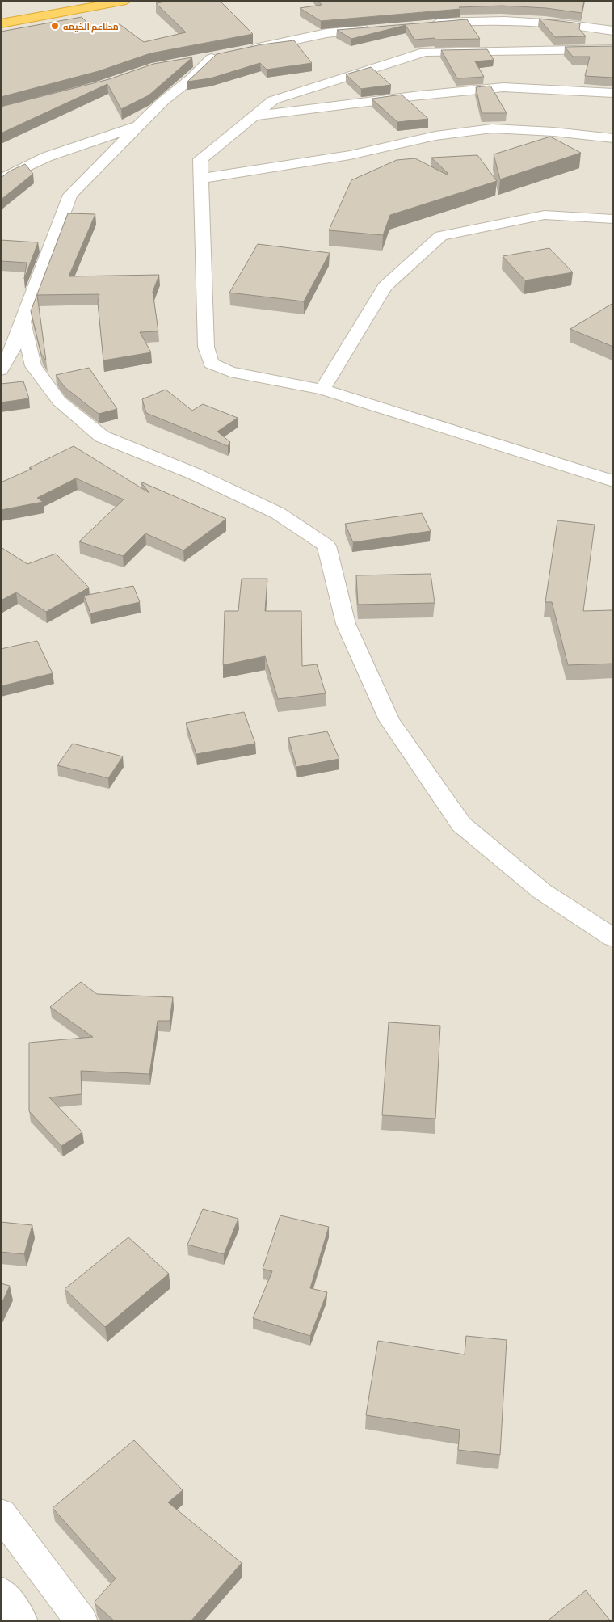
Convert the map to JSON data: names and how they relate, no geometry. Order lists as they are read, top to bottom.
{
  "places": ["مطاعم الخيمه"]
}
